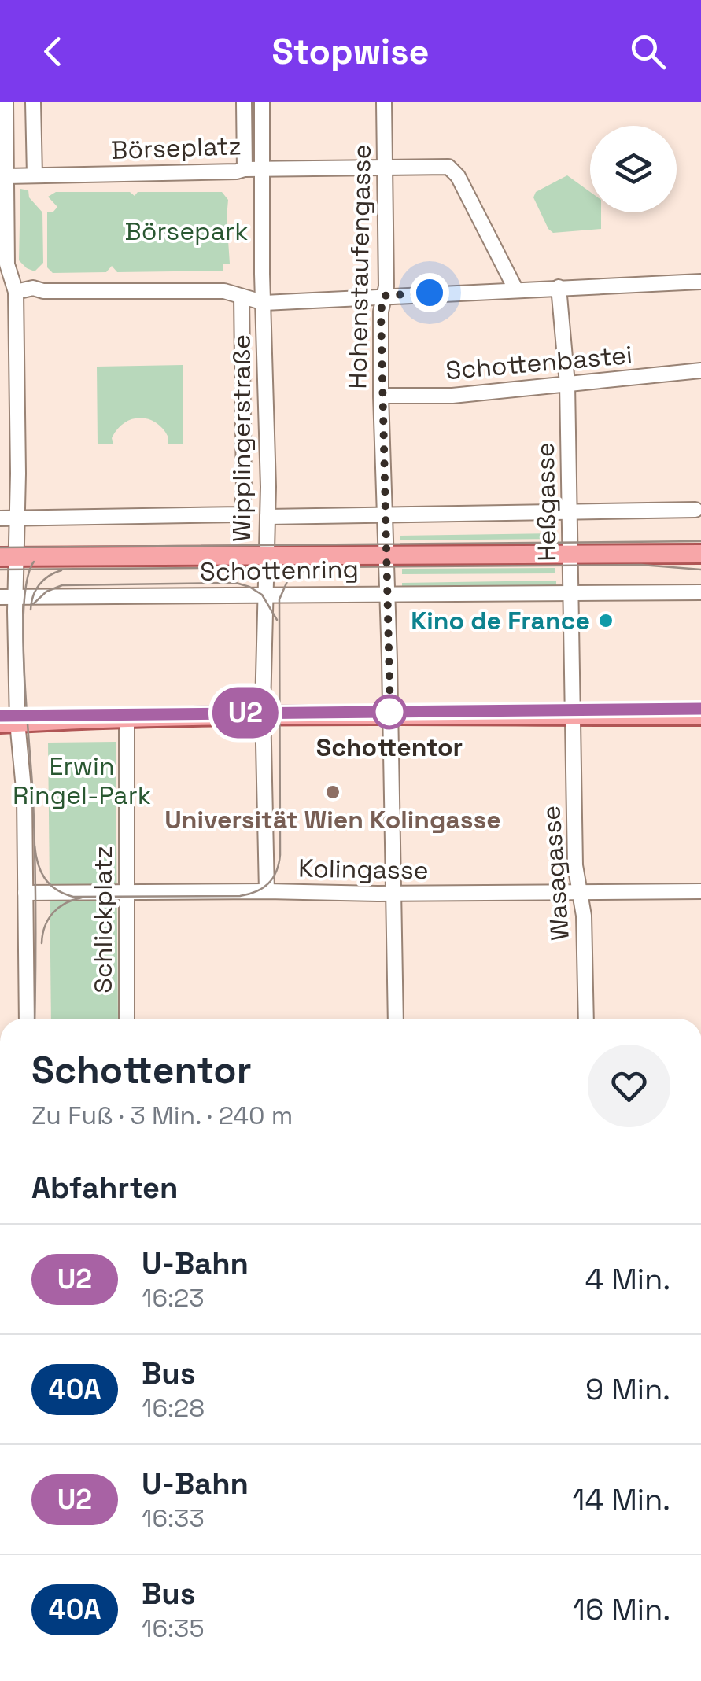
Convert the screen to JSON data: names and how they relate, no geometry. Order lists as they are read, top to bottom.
{
  "streets": {
    "main road": ["Schottenring"],
    "street": [
      "Börseplatz",
      "Hohenstaufengasse",
      "Schottenbastei",
      "Wipplingerstraße",
      "Heßgasse",
      "Kolingasse",
      "Wasagasse",
      "Schlickplatz"
    ]
  },
  "crossings": [
    ["Börseplatz", "Wipplingerstraße"],
    ["Hohenstaufengasse", "Schottenbastei"],
    ["Hohenstaufengasse", "Schottenring"],
    ["Hohenstaufengasse", "Kolingasse"],
    ["Schottenbastei", "Heßgasse"],
    ["Wipplingerstraße", "Schottenring"],
    ["Wipplingerstraße", "Kolingasse"],
    ["Heßgasse", "Schottenring"],
    ["Heßgasse", "Wasagasse"],
    ["Kolingasse", "Wasagasse"],
    ["Kolingasse", "Schlickplatz"]
  ],
  "parks": ["Börsepark", "Erwin Ringel-Park"],
  "places": ["Kino de France", "Schottentor", "Universität Wien Kolingasse"],
  "lines": ["metro line U2"],
  "page": {
    "header": "Stopwise",
    "on_map": "U2",
    "heading": [
      ["Schottentor", "Zu Fuß · 3 Min. · 240 m"],
      "Abfahrten"
    ],
    "list": [
      {
        "mark": "U2",
        "name": "U-Bahn",
        "note": "16:23",
        "value": "4 Min."
      },
      {
        "mark": "40A",
        "name": "Bus",
        "note": "16:28",
        "value": "9 Min."
      },
      {
        "mark": "U2",
        "name": "U-Bahn",
        "note": "16:33",
        "value": "14 Min."
      },
      {
        "mark": "40A",
        "name": "Bus",
        "note": "16:35",
        "value": "16 Min."
      }
    ]
  }
}
